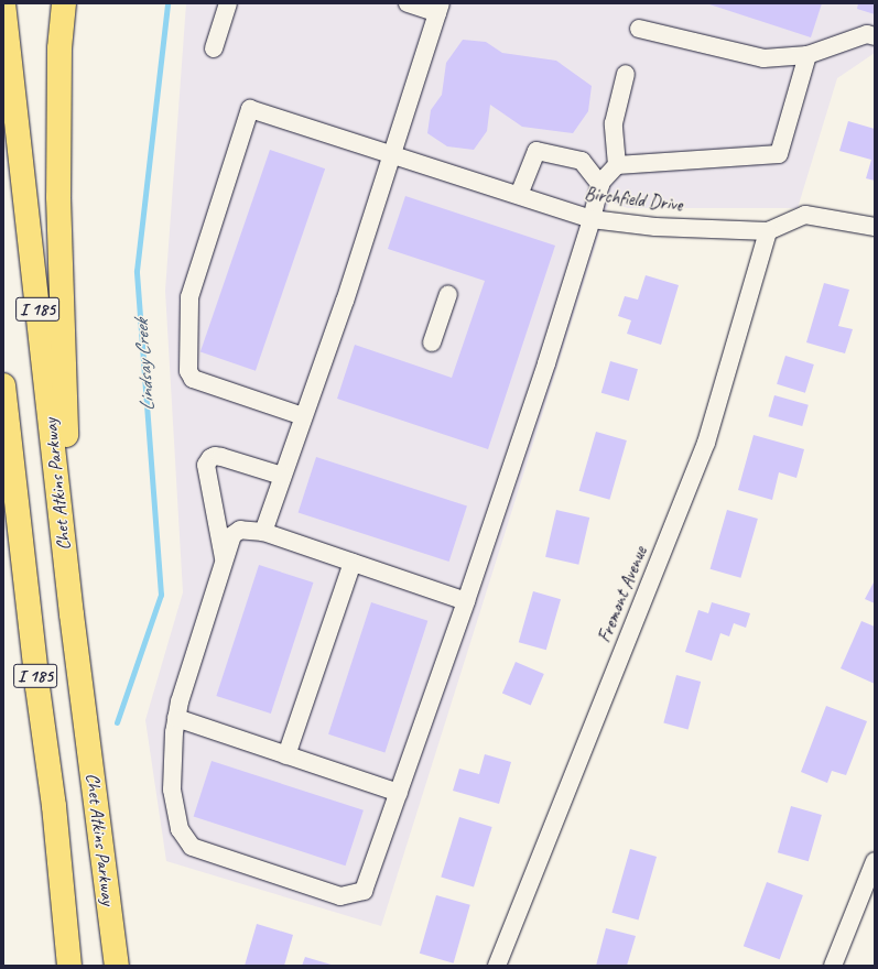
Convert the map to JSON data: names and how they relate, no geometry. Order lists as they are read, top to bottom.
{
  "streets": {
    "highway": ["I 185", "Chet Atkins Parkway"],
    "street": ["Birchfield Drive", "Fremont Avenue"]
  },
  "crossings": [
    ["Birchfield Drive", "Fremont Avenue"]
  ],
  "water": ["Lindsay Creek"]
}
